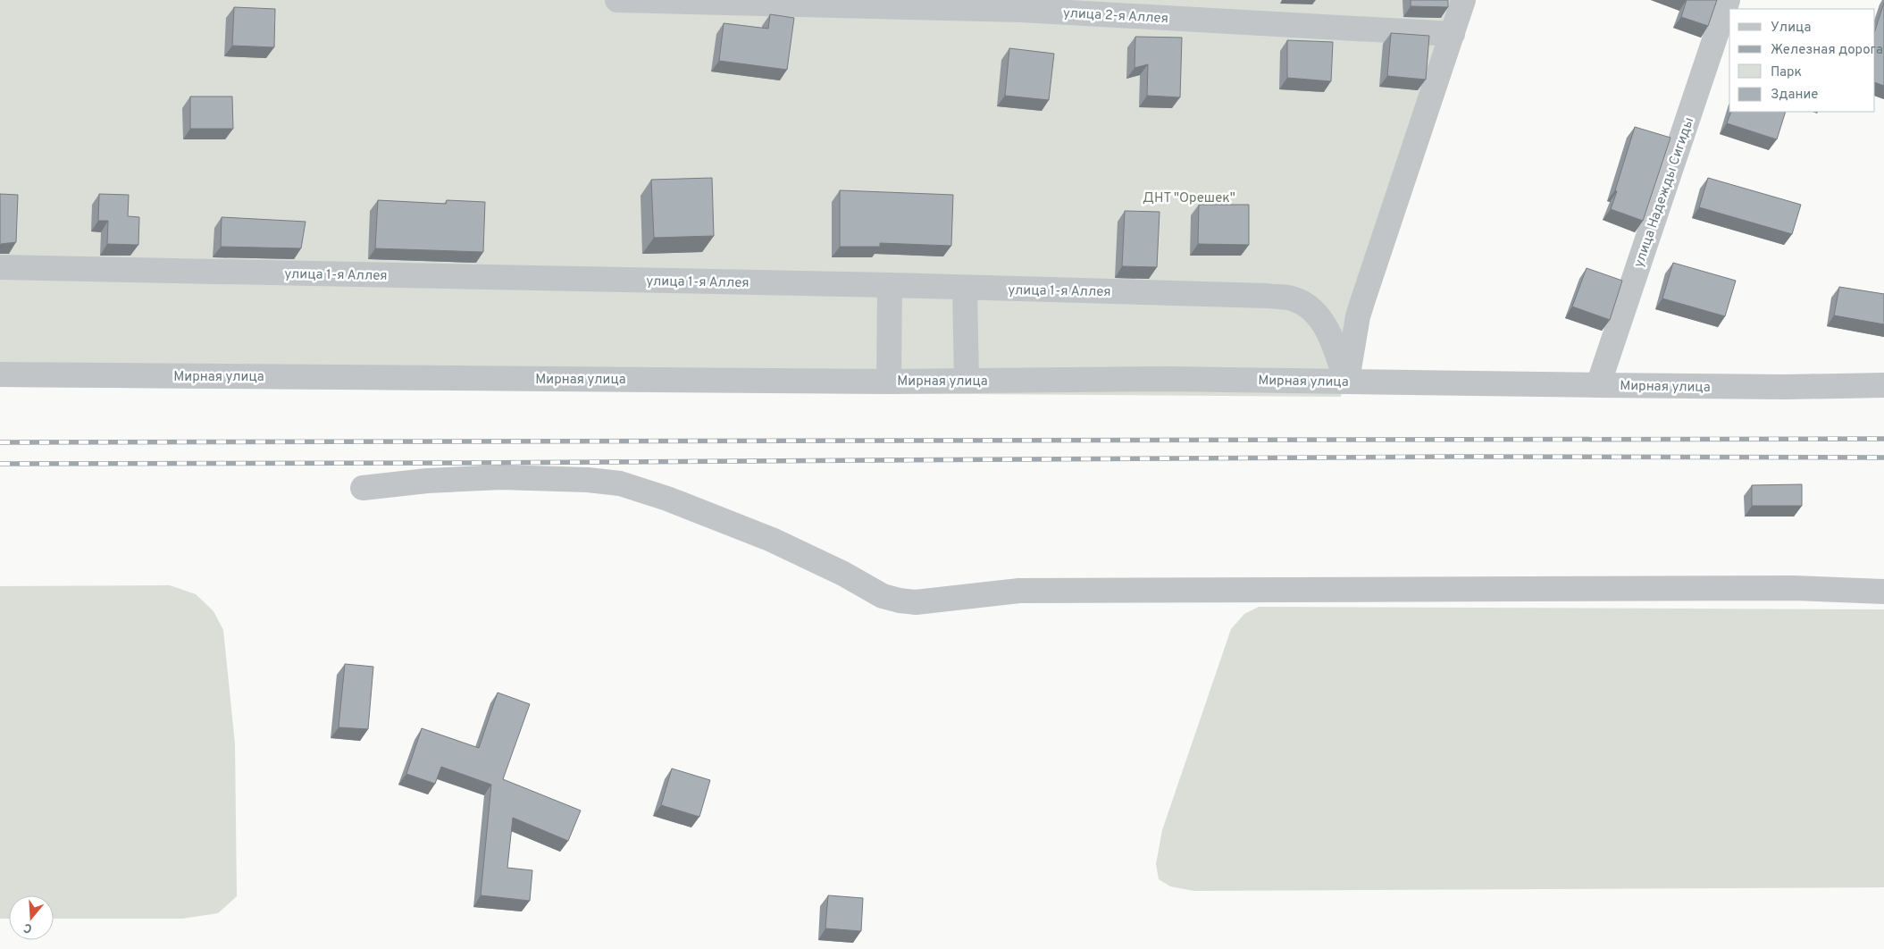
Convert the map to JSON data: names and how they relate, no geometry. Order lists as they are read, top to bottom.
{
  "streets": {
    "street": [
      "улица 2-я Аллея",
      "улица Надежды Сигиды",
      "улица 1-я Аллея",
      "Мирная улица"
    ]
  },
  "crossings": [
    ["улица Надежды Сигиды", "Мирная улица"],
    ["улица 1-я Аллея", "Мирная улица"]
  ],
  "parks": ["ДНТ \"Орешек\""],
  "legend": [
    "Улица",
    "Железная дорога",
    "Парк",
    "Здание"
  ],
  "north": "bottom"
}
